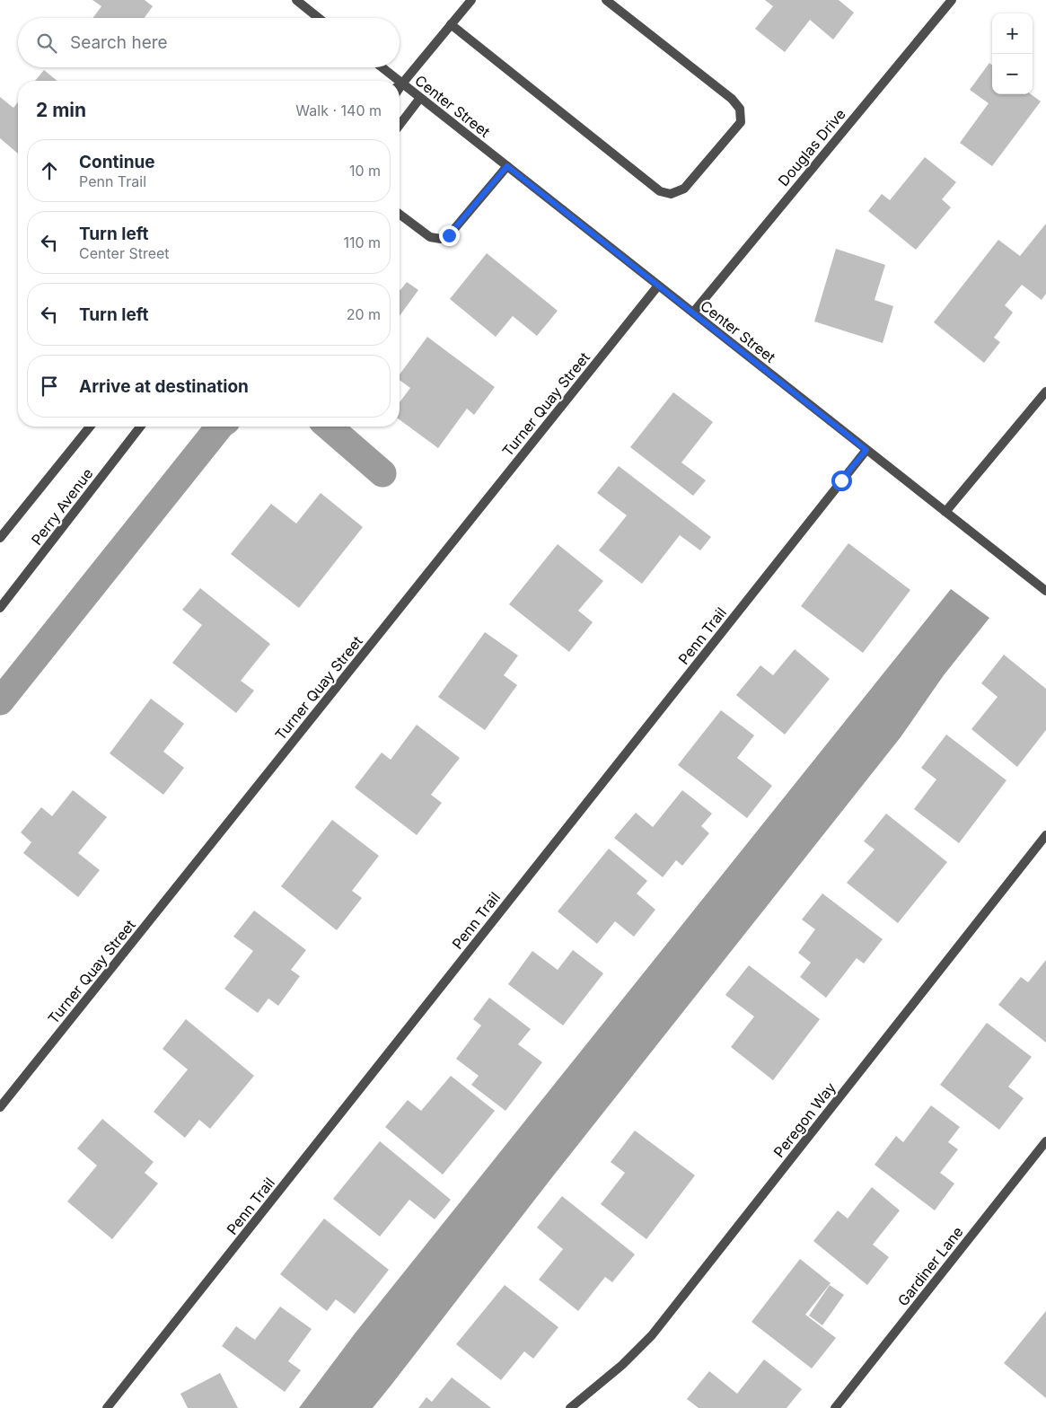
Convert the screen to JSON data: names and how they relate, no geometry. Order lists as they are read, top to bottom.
{
  "streets": {
    "street": [
      "Center Street",
      "Douglas Drive",
      "Turner Quay Street",
      "Perry Avenue",
      "Penn Trail",
      "Peregon Way",
      "Gardiner Lane"
    ]
  },
  "crossings": [
    ["Center Street", "Douglas Drive"],
    ["Center Street", "Turner Quay Street"],
    ["Center Street", "Penn Trail"]
  ],
  "page": {
    "map_buttons": ["+", "−"],
    "search": "Search here",
    "heading": ["2 min", "Walk · 140 m"],
    "list": [
      ["Continue", "Penn Trail", "10 m"],
      ["Turn left", "Center Street", "110 m"],
      ["Turn left", "20 m"],
      "Arrive at destination"
    ]
  }
}
